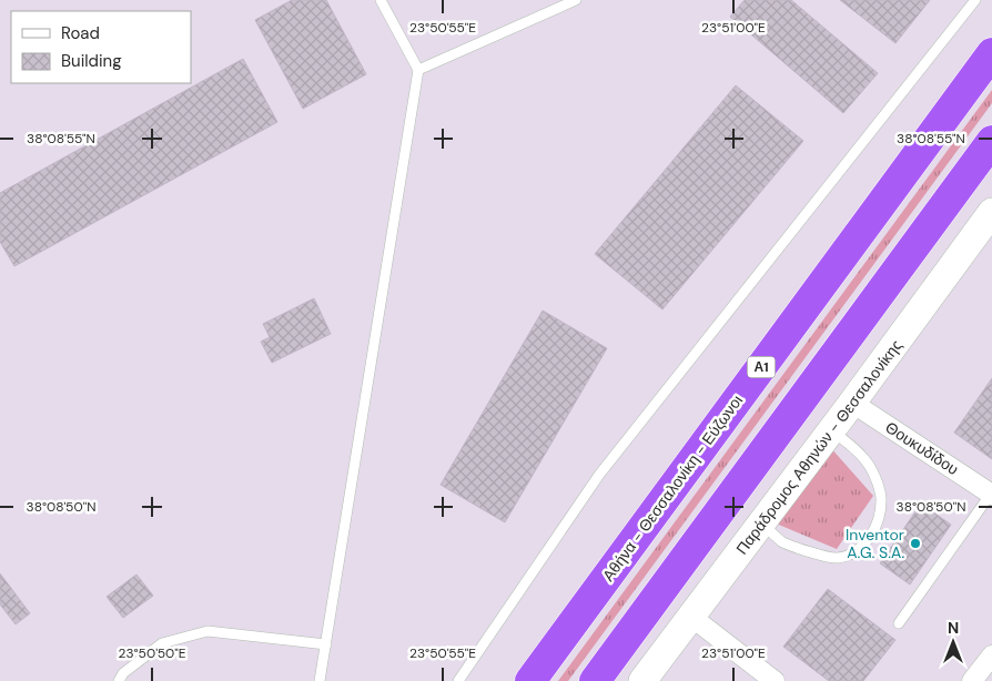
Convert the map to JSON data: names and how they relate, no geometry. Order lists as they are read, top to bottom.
{
  "streets": {
    "highway": ["Α1", "Αθήνα - Θεσσαλονίκη - Εύζωνοι"],
    "main road": ["Παράδρομος Αθηνών - Θεσσαλονίκης"],
    "street": ["Θουκυδίδου"]
  },
  "crossings": [
    ["Παράδρομος Αθηνών - Θεσσαλονίκης", "Θουκυδίδου"]
  ],
  "places": ["Inventor A.G. S.A."],
  "legend": ["Road", "Building"],
  "north": "top",
  "coordinates": [
    "23°50'55\"E",
    "23°51'00\"E",
    "38°08'55\"N",
    "38°08'50\"N",
    "23°50'50\"E"
  ]
}
